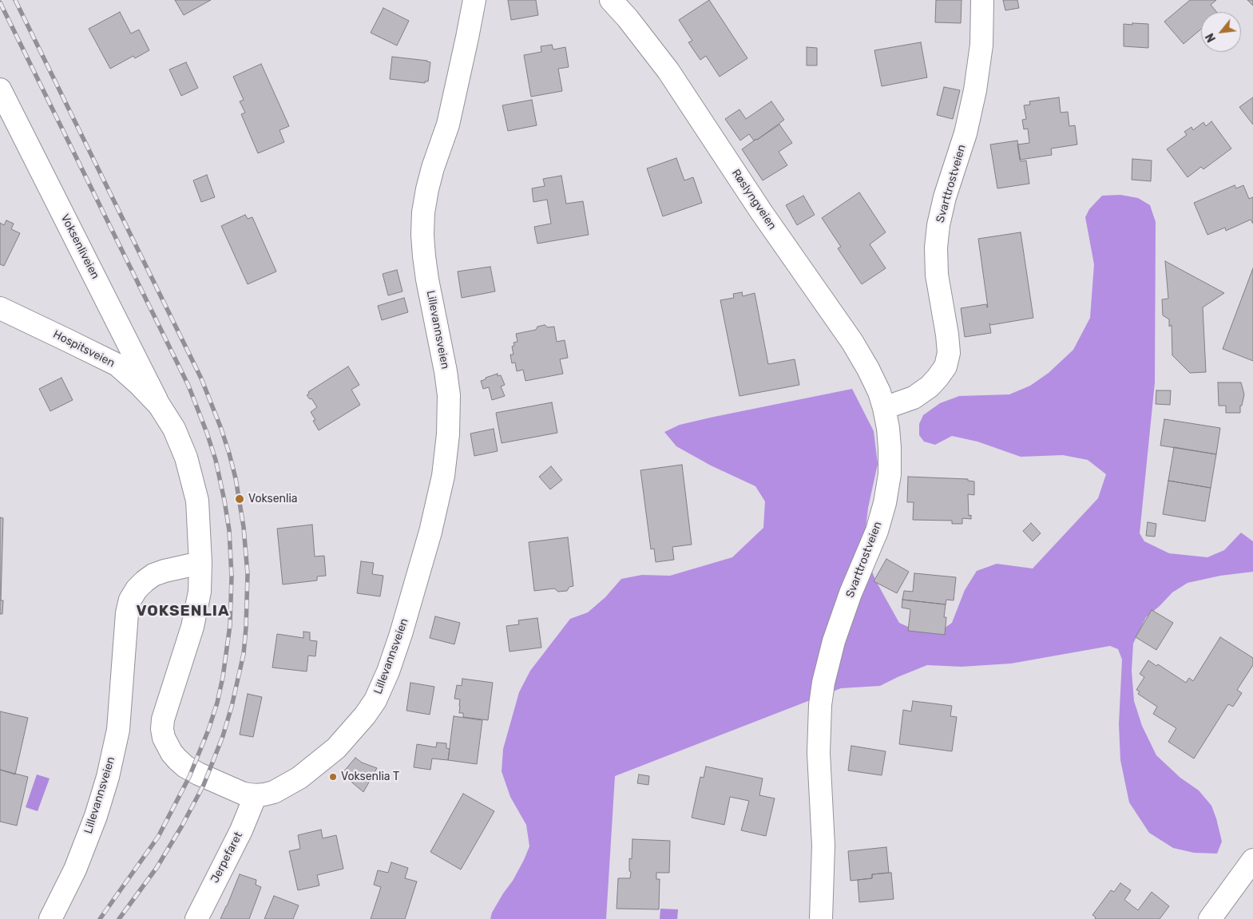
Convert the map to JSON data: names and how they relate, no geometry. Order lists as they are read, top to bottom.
{
  "streets": {
    "street": [
      "Svarttrostveien",
      "Røslyngveien",
      "Voksenliveien",
      "Lillevannsveien",
      "Hospitsveien",
      "Jerpefaret"
    ]
  },
  "crossings": [
    ["Svarttrostveien", "Røslyngveien"],
    ["Voksenliveien", "Hospitsveien"],
    ["Lillevannsveien", "Hospitsveien"],
    ["Lillevannsveien", "Jerpefaret"]
  ],
  "districts": ["VOKSENLIA"],
  "places": ["Voksenlia", "Voksenlia T"],
  "north": "bottom left"
}
